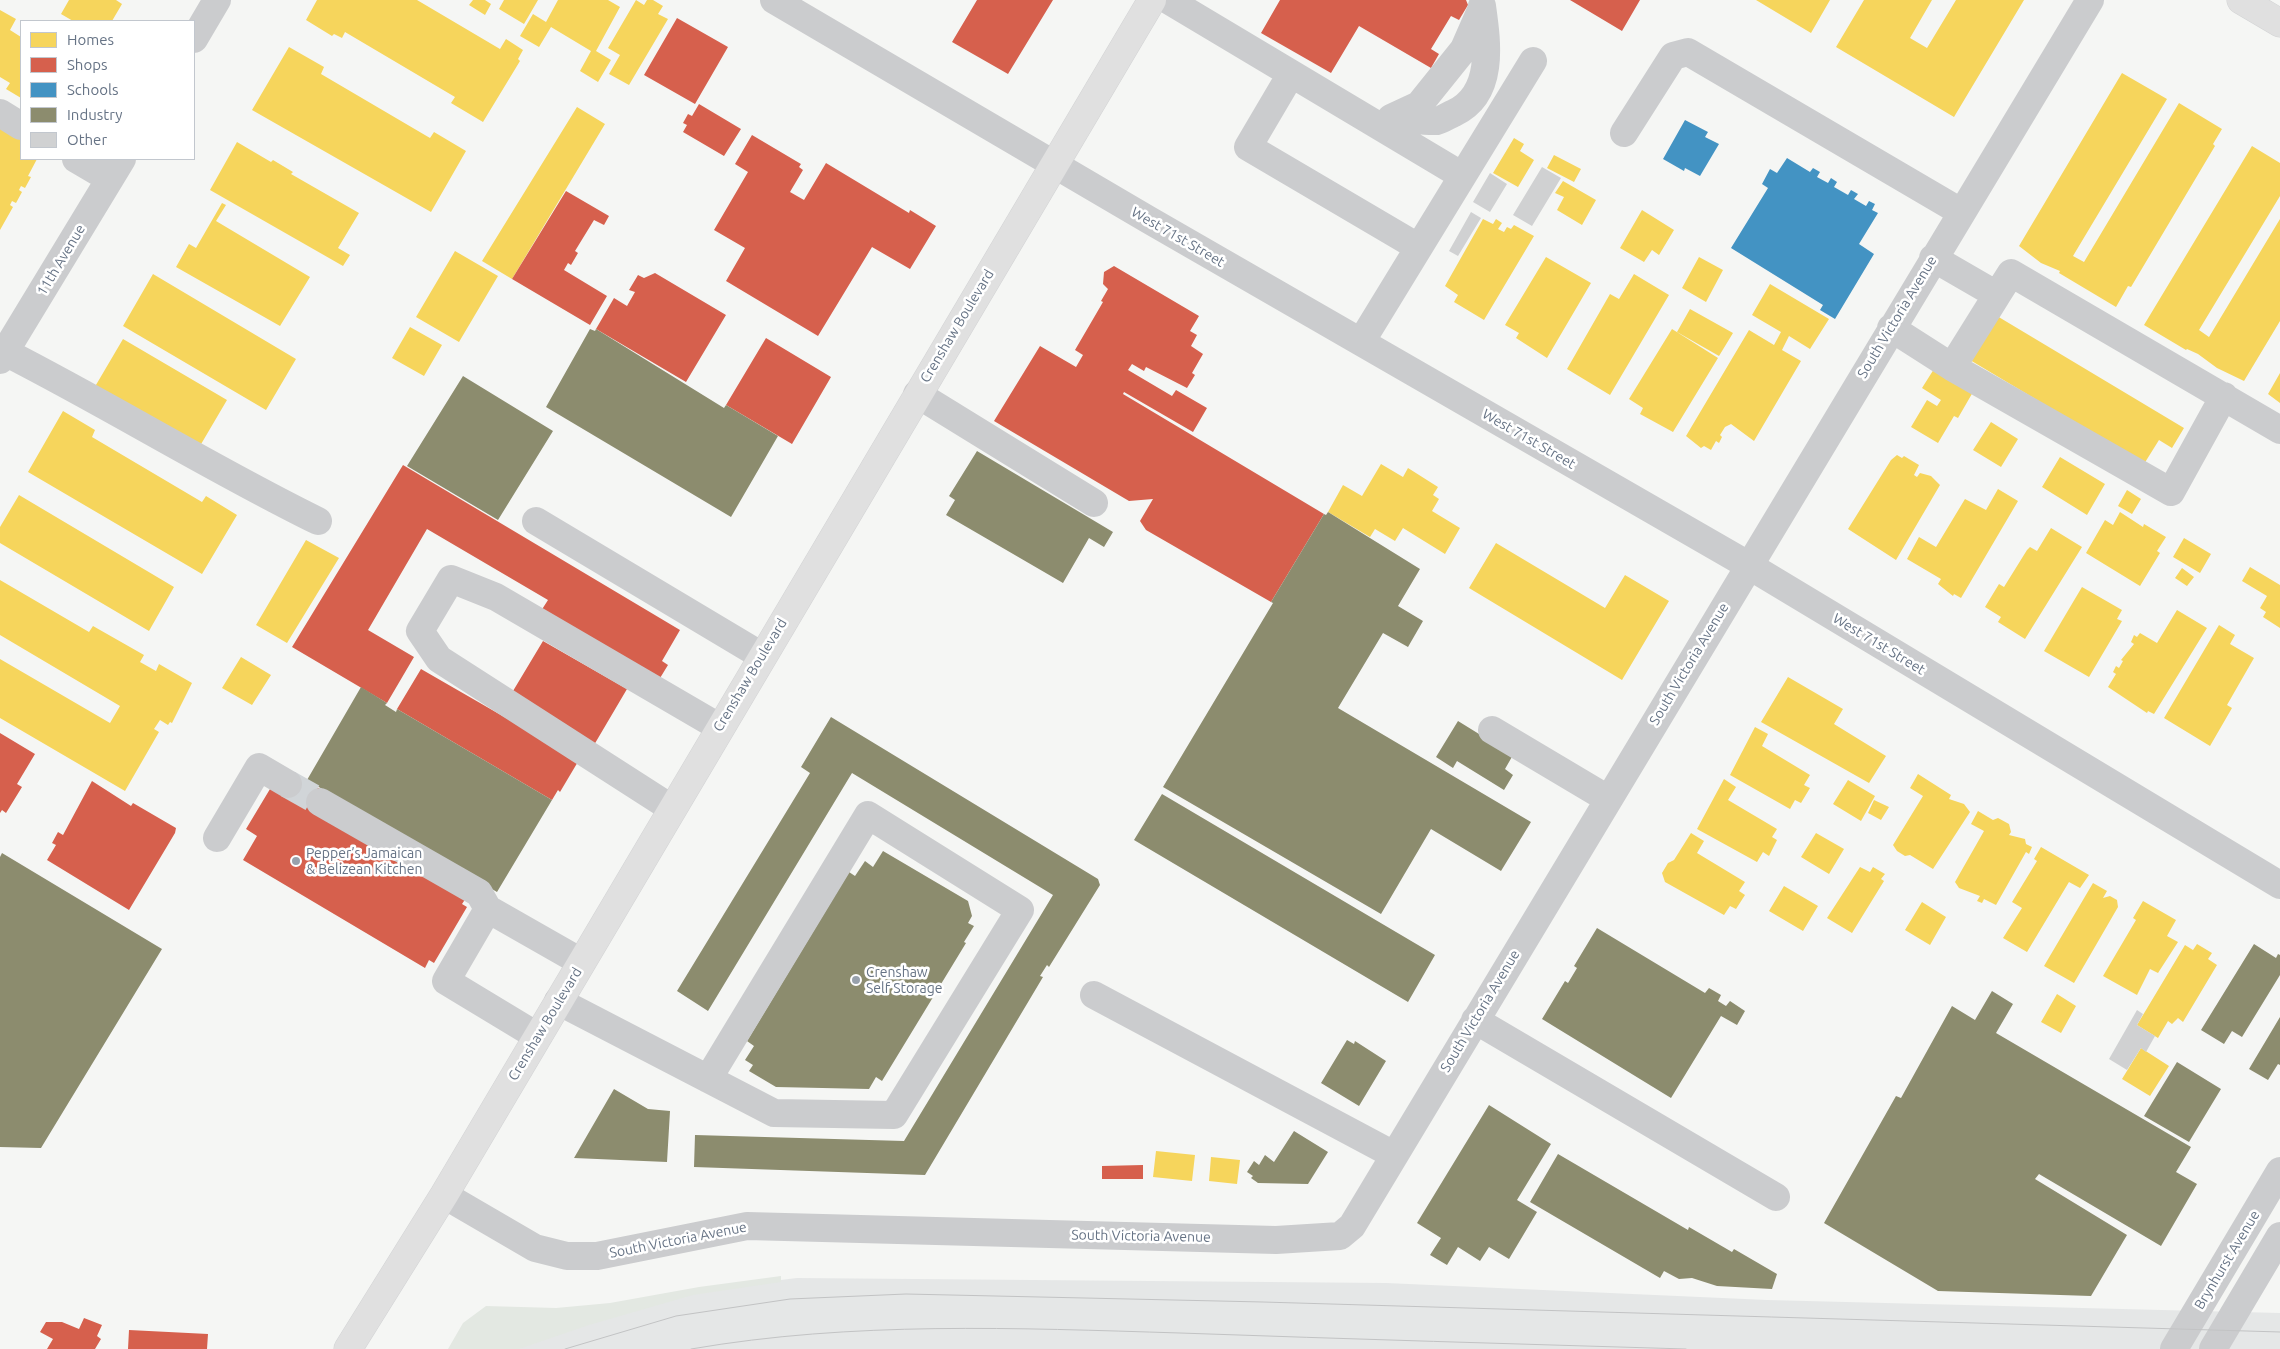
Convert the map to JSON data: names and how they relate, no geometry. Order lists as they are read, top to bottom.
{
  "streets": {
    "main road": ["Crenshaw Boulevard"],
    "street": [
      "West 71st Street",
      "11th Avenue",
      "South Victoria Avenue",
      "Brynhurst Avenue"
    ]
  },
  "crossings": [
    ["West 71st Street", "South Victoria Avenue"],
    ["West 71st Street", "Crenshaw Boulevard"],
    ["South Victoria Avenue", "Crenshaw Boulevard"]
  ],
  "places": ["Pepper’s Jamaican & Belizean Kitchen", "Crenshaw Self Storage"],
  "legend": [
    "Homes",
    "Shops",
    "Schools",
    "Industry",
    "Other"
  ]
}
